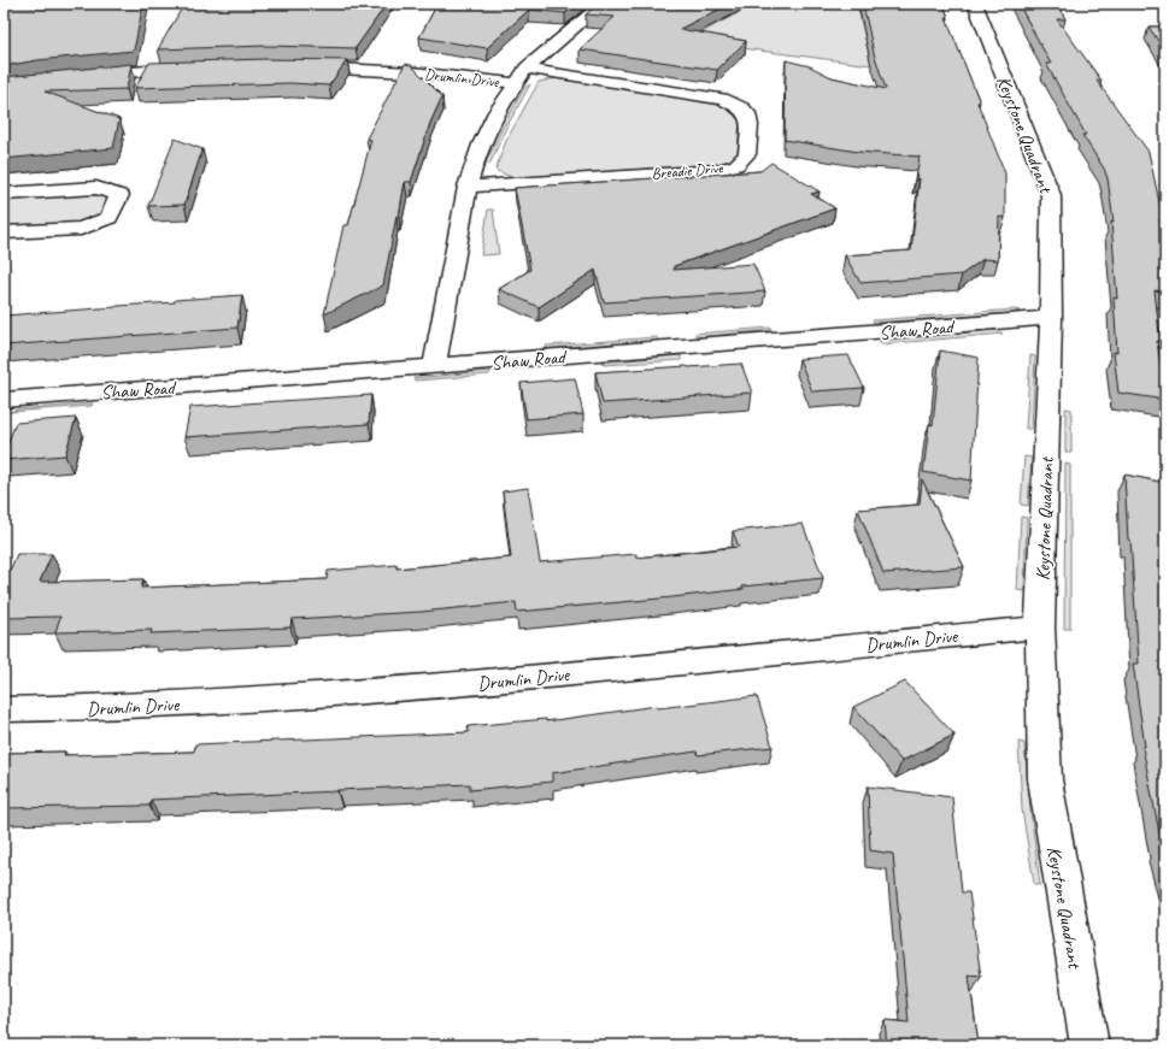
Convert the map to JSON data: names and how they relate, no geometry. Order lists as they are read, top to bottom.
{
  "streets": {
    "street": [
      "Drumlin Drive",
      "Keystone Quadrant",
      "Breadie Drive",
      "Shaw Road"
    ]
  },
  "crossings": [
    ["Drumlin Drive", "Keystone Quadrant"],
    ["Keystone Quadrant", "Shaw Road"]
  ]
}
